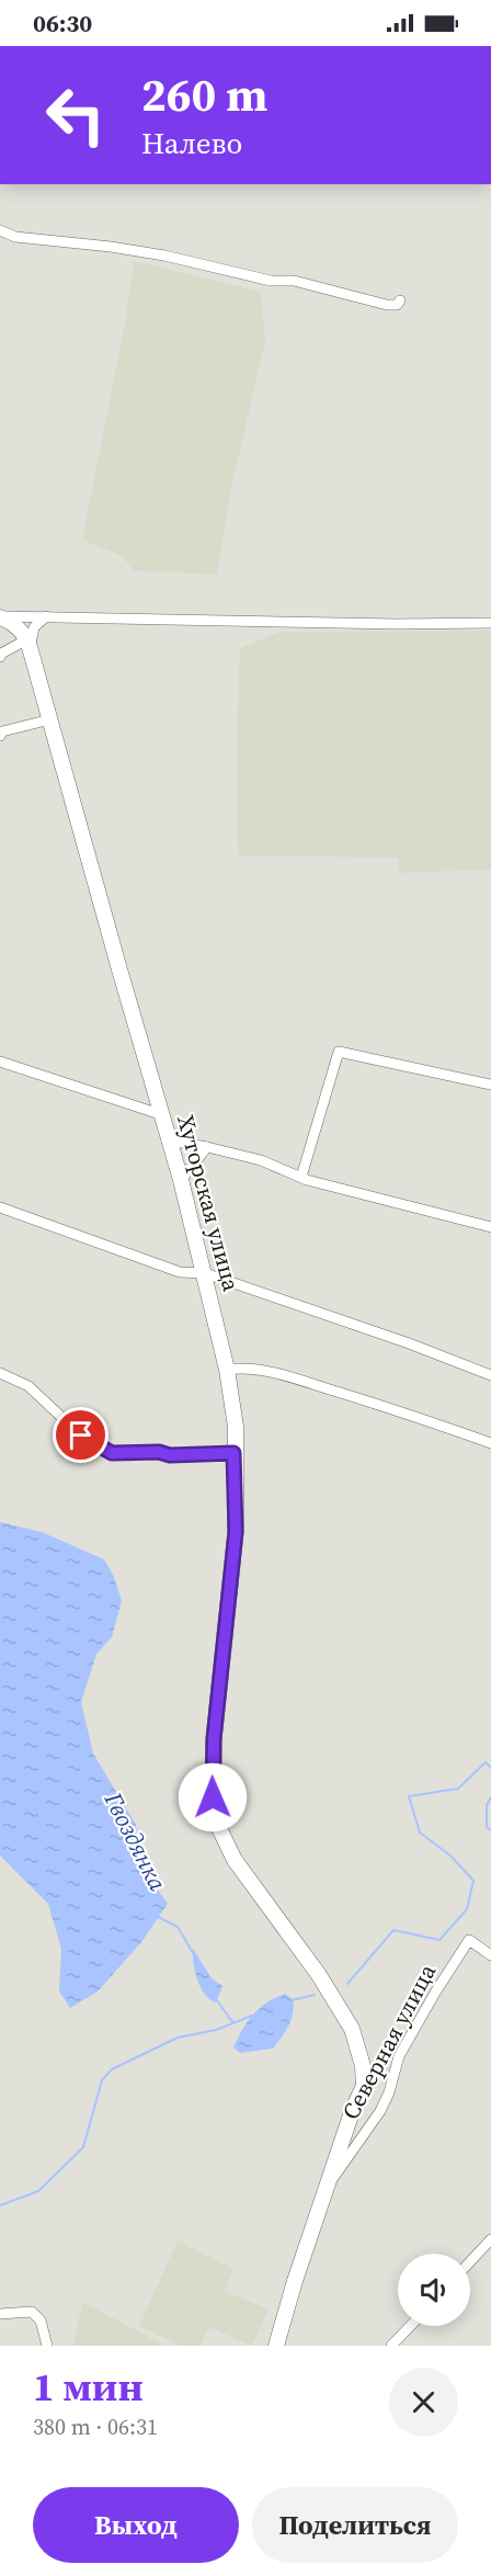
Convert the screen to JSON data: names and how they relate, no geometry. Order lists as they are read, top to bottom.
{
  "streets": {
    "main road": ["Хуторская улица"],
    "street": ["Северная улица"]
  },
  "crossings": [
    ["Хуторская улица", "Северная улица"]
  ],
  "water": ["Гвоздянка"],
  "page": {
    "status": "06:30",
    "turn": ["260 m", "Налево"],
    "heading": ["1 мин", "380 m · 06:31"],
    "buttons": ["Выход", "Поделиться"]
  }
}
